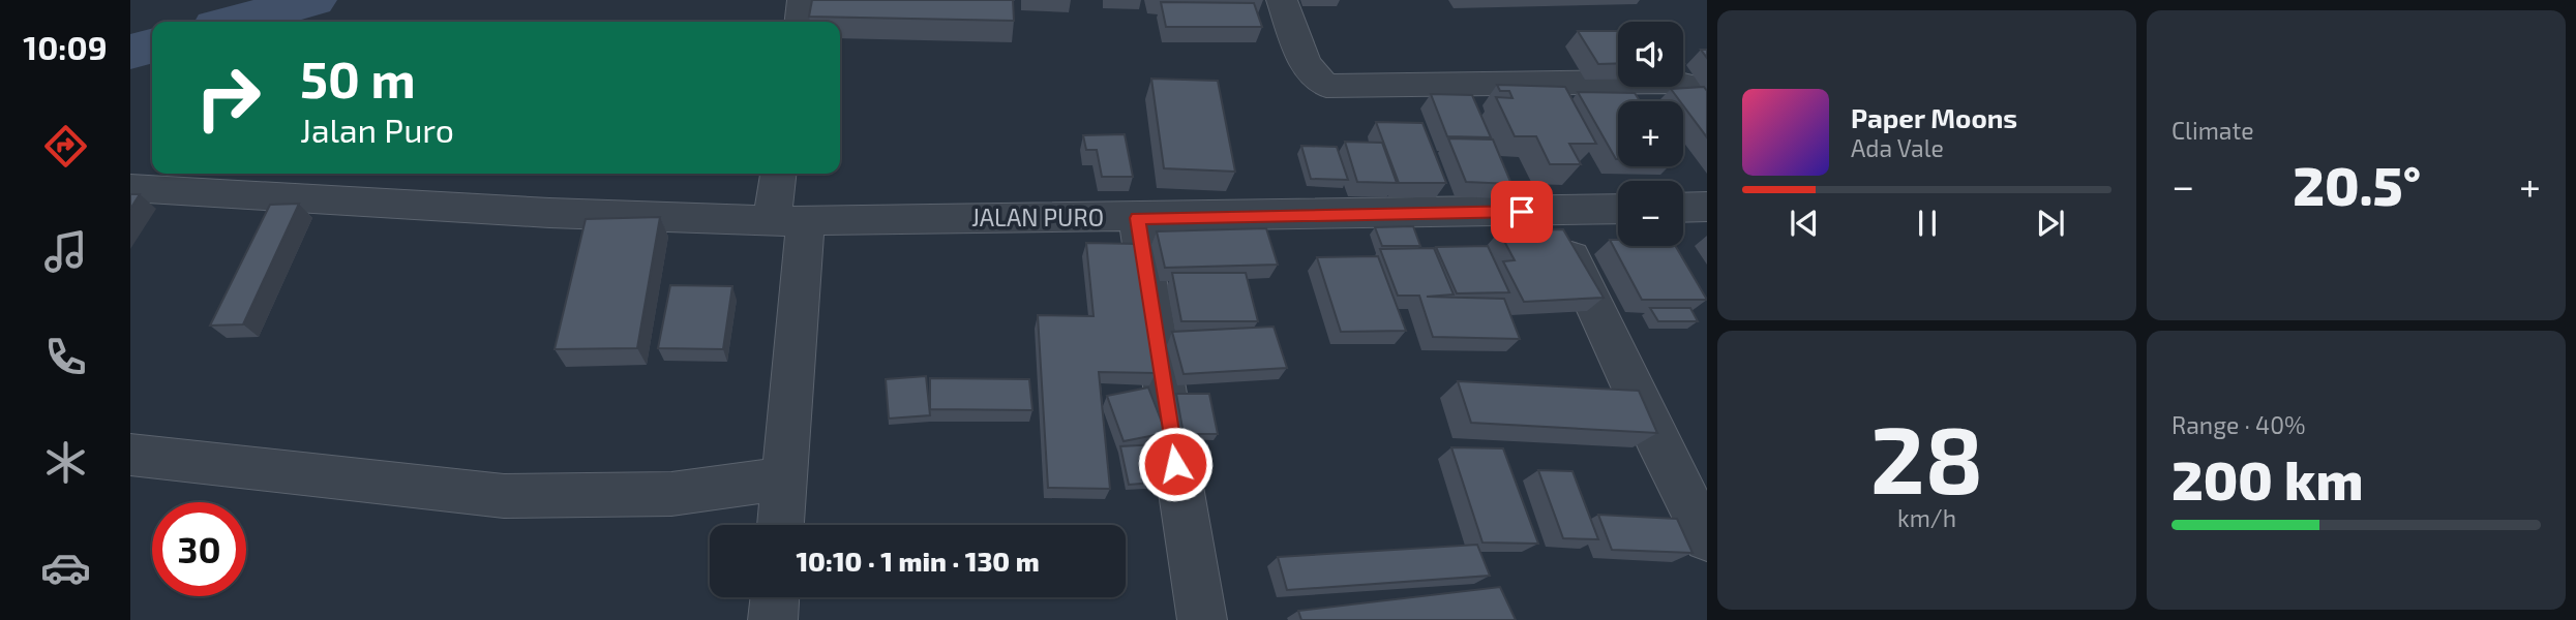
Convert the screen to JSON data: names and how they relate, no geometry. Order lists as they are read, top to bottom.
{
  "streets": {
    "street": ["JALAN PURO"]
  },
  "page": {
    "tabs": "10:09",
    "tile": [
      "Climate",
      ["28", "km/h"],
      ["Range · 40%", "200 km"]
    ],
    "map_buttons": ["+", "−"],
    "turn": ["50 m", "Jalan Puro"],
    "song": ["Paper Moons", "Ada Vale"],
    "heat": ["−", "20.5°", "+"],
    "limit": "30",
    "trip": "10:10 · 1 min · 130 m"
  }
}
